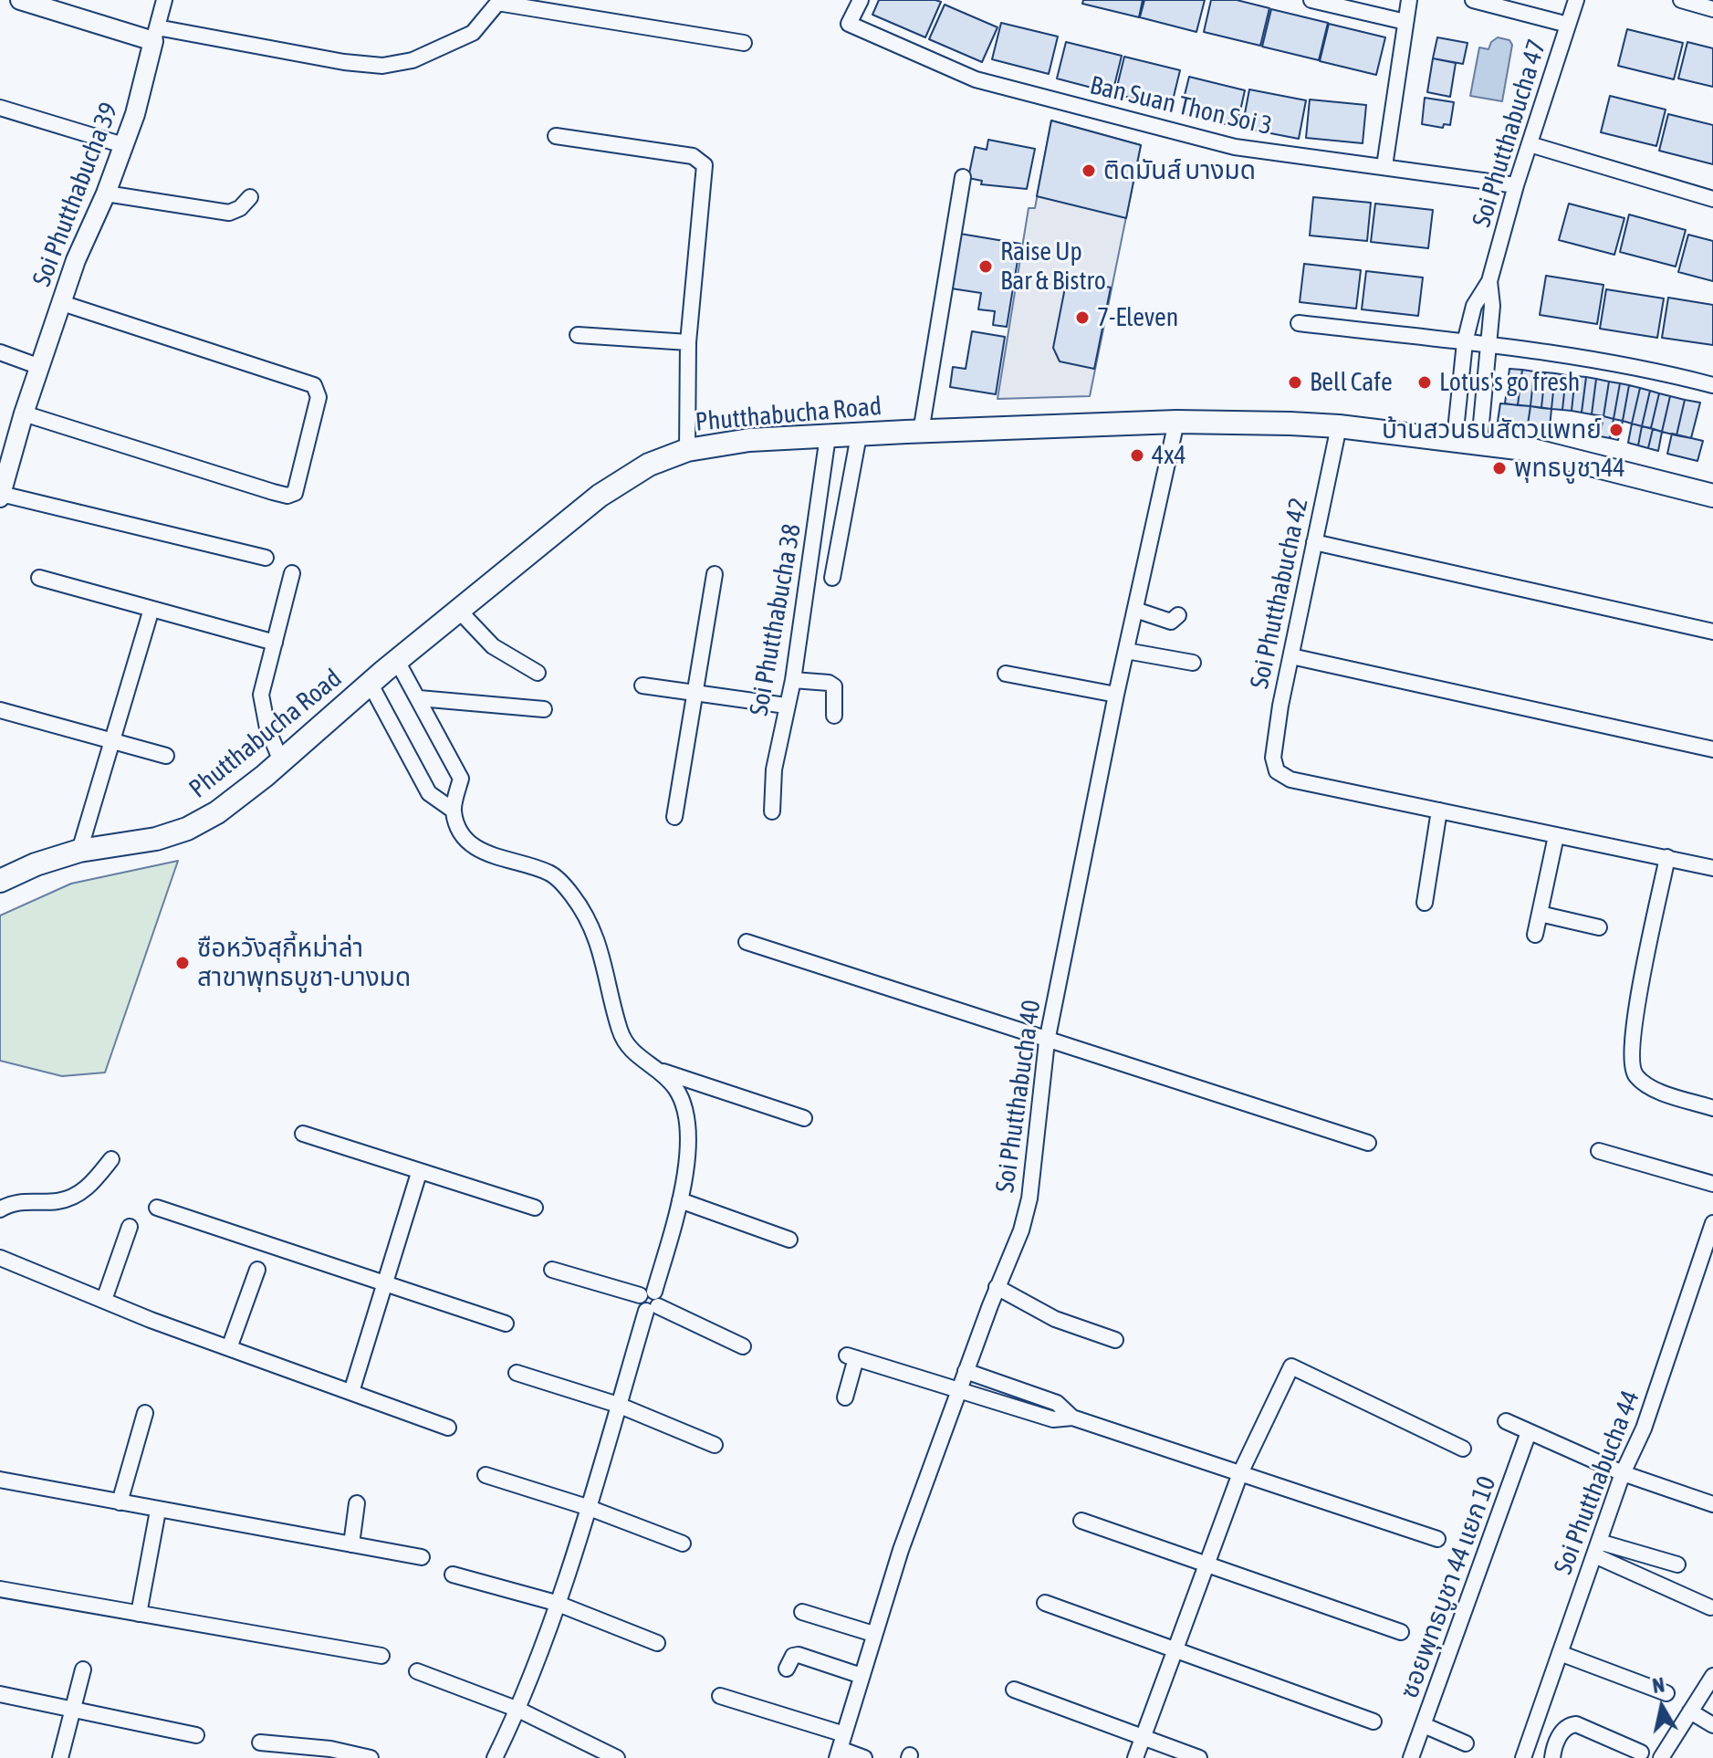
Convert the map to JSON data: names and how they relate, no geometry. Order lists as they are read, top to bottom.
{
  "streets": {
    "main road": ["Phutthabucha Road"],
    "street": [
      "Ban Suan Thon Soi 3",
      "Soi Phutthabucha 47",
      "Soi Phutthabucha 39",
      "Soi Phutthabucha 42",
      "Soi Phutthabucha 38",
      "Soi Phutthabucha 40",
      "Soi Phutthabucha 44",
      "ซอยพุทธบูชา 44 แยก 10"
    ]
  },
  "crossings": [
    ["Ban Suan Thon Soi 3", "Soi Phutthabucha 47"],
    ["Soi Phutthabucha 47", "Phutthabucha Road"],
    ["Phutthabucha Road", "Soi Phutthabucha 42"],
    ["Phutthabucha Road", "Soi Phutthabucha 38"],
    ["Phutthabucha Road", "Soi Phutthabucha 40"]
  ],
  "places": [
    "ติดมันส์ บางมด",
    "Raise Up Bar & Bistro",
    "7-Eleven",
    "Bell Cafe",
    "Lotus's go fresh",
    "บ้านสวนธนสัตวแพทย์",
    "4x4",
    "พุทธบูชา44",
    "ซือหวังสุกี้หม่าล่า สาขาพุทธบูชา-บางมด"
  ],
  "north": "top"
}
